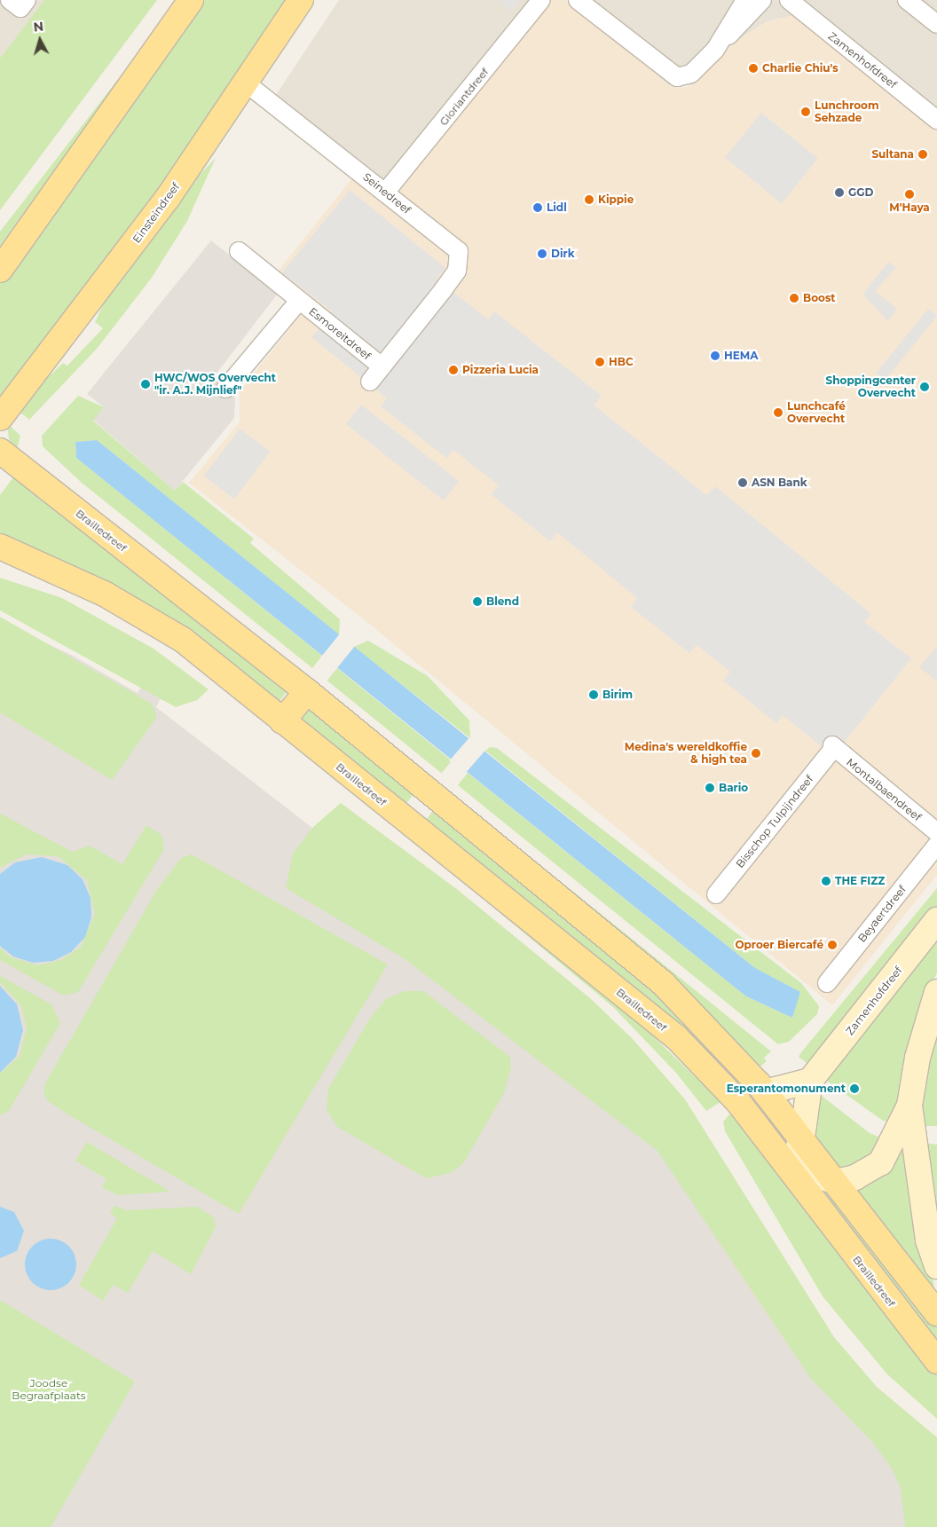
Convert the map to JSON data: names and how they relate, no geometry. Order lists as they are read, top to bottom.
{
  "streets": {
    "main road": ["Einsteindreef", "Brailledreef"],
    "street": [
      "Zamenhofdreef",
      "Gloriantdreef",
      "Seinedreef",
      "Esmoreitdreef",
      "Montalbaendreef",
      "Bisschop Tulpijndreef",
      "Beyaertdreef"
    ]
  },
  "crossings": [
    ["Gloriantdreef", "Seinedreef"],
    ["Seinedreef", "Einsteindreef"],
    ["Seinedreef", "Esmoreitdreef"],
    ["Montalbaendreef", "Bisschop Tulpijndreef"]
  ],
  "parks": ["Joodse Begraafplaats"],
  "places": [
    "Charlie Chiu's",
    "Lunchroom Sehzade",
    "Sultana",
    "GGD",
    "M'Haya",
    "Kippie",
    "Lidl",
    "Dirk",
    "Boost",
    "HEMA",
    "HBC",
    "Pizzeria Lucia",
    "HWC/WOS Overvecht \"ir. A.J. Mijnlief\"",
    "Shoppingcenter Overvecht",
    "Lunchcafé Overvecht",
    "ASN Bank",
    "Blend",
    "Birim",
    "Medina's wereldkoffie & high tea",
    "Bario",
    "THE FIZZ",
    "Oproer Biercafé",
    "Esperantomonument"
  ],
  "north": "top"
}
